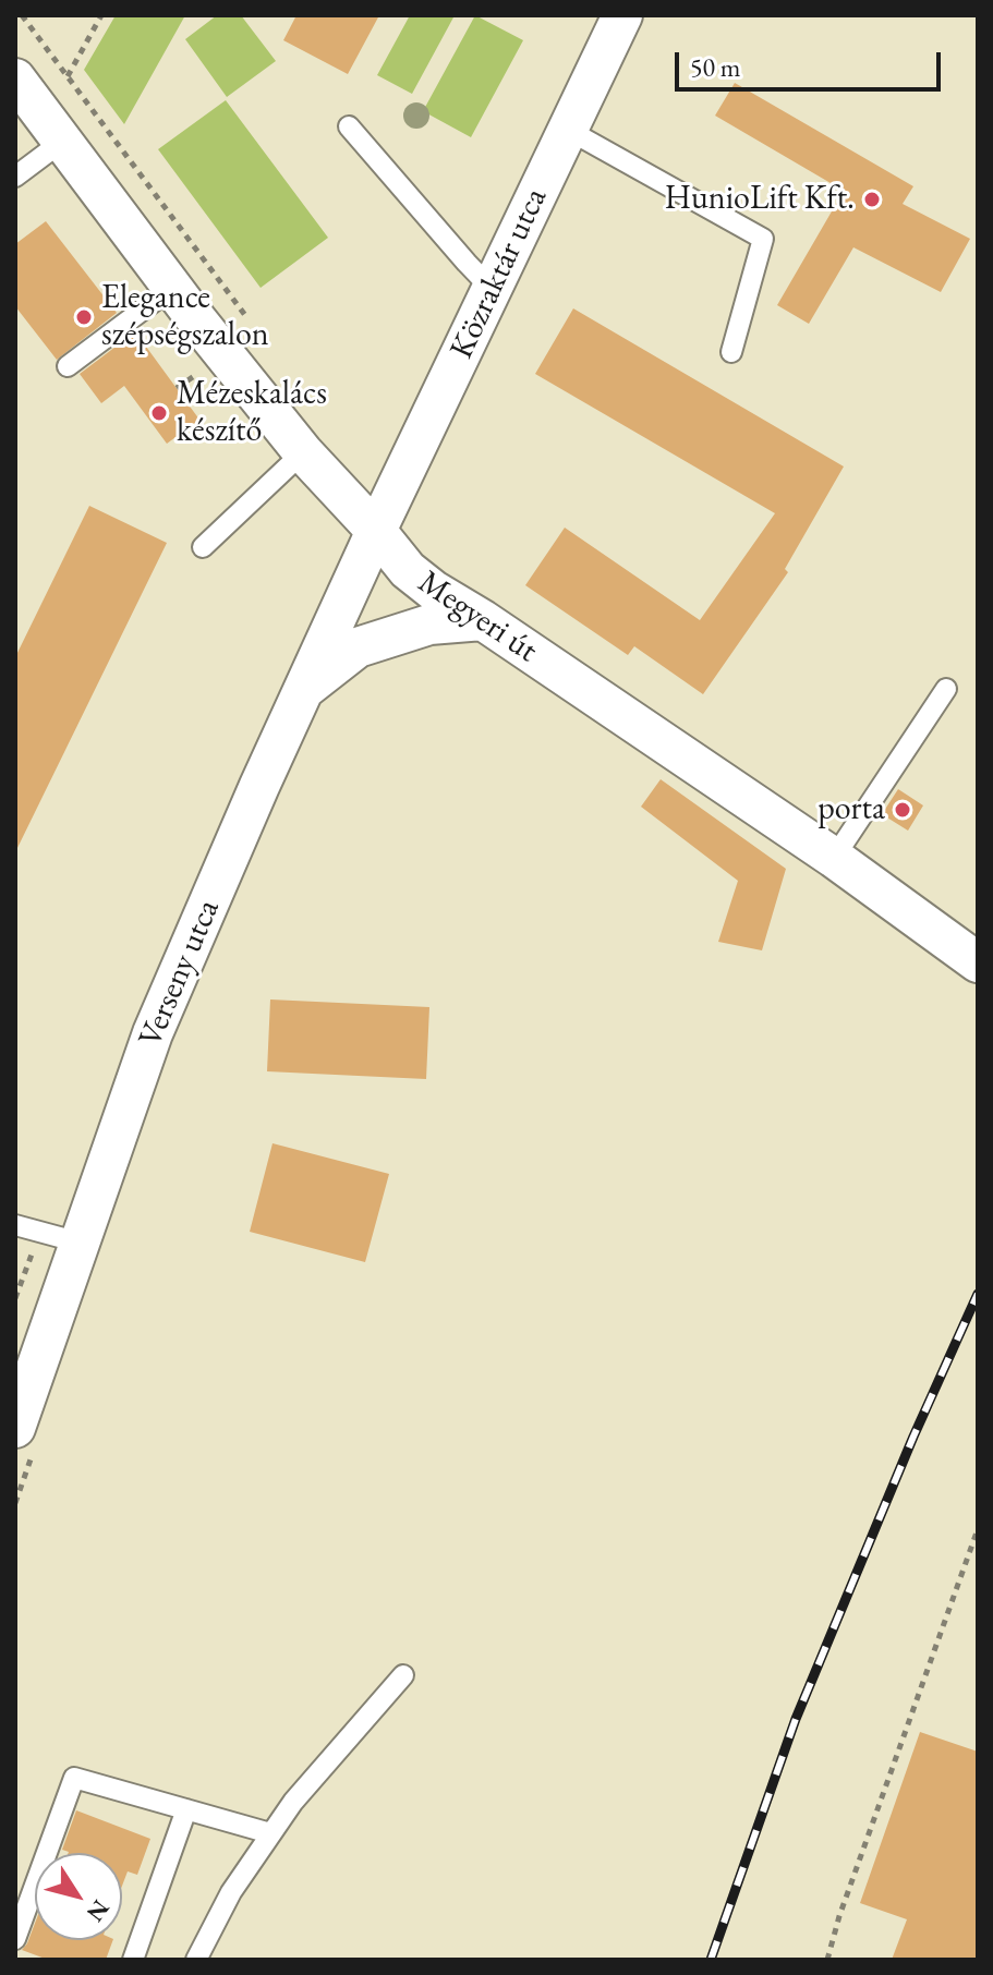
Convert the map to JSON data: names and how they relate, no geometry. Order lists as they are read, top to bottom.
{
  "streets": {
    "street": ["Közraktár utca", "Megyeri út", "Verseny utca"]
  },
  "crossings": [
    ["Közraktár utca", "Megyeri út"],
    ["Közraktár utca", "Verseny utca"],
    ["Megyeri út", "Verseny utca"]
  ],
  "places": [
    "HunioLift Kft.",
    "Elegance szépségszalon",
    "Mézeskalács készítő",
    "porta"
  ],
  "scale_bar": "50 m",
  "north": "bottom right"
}
